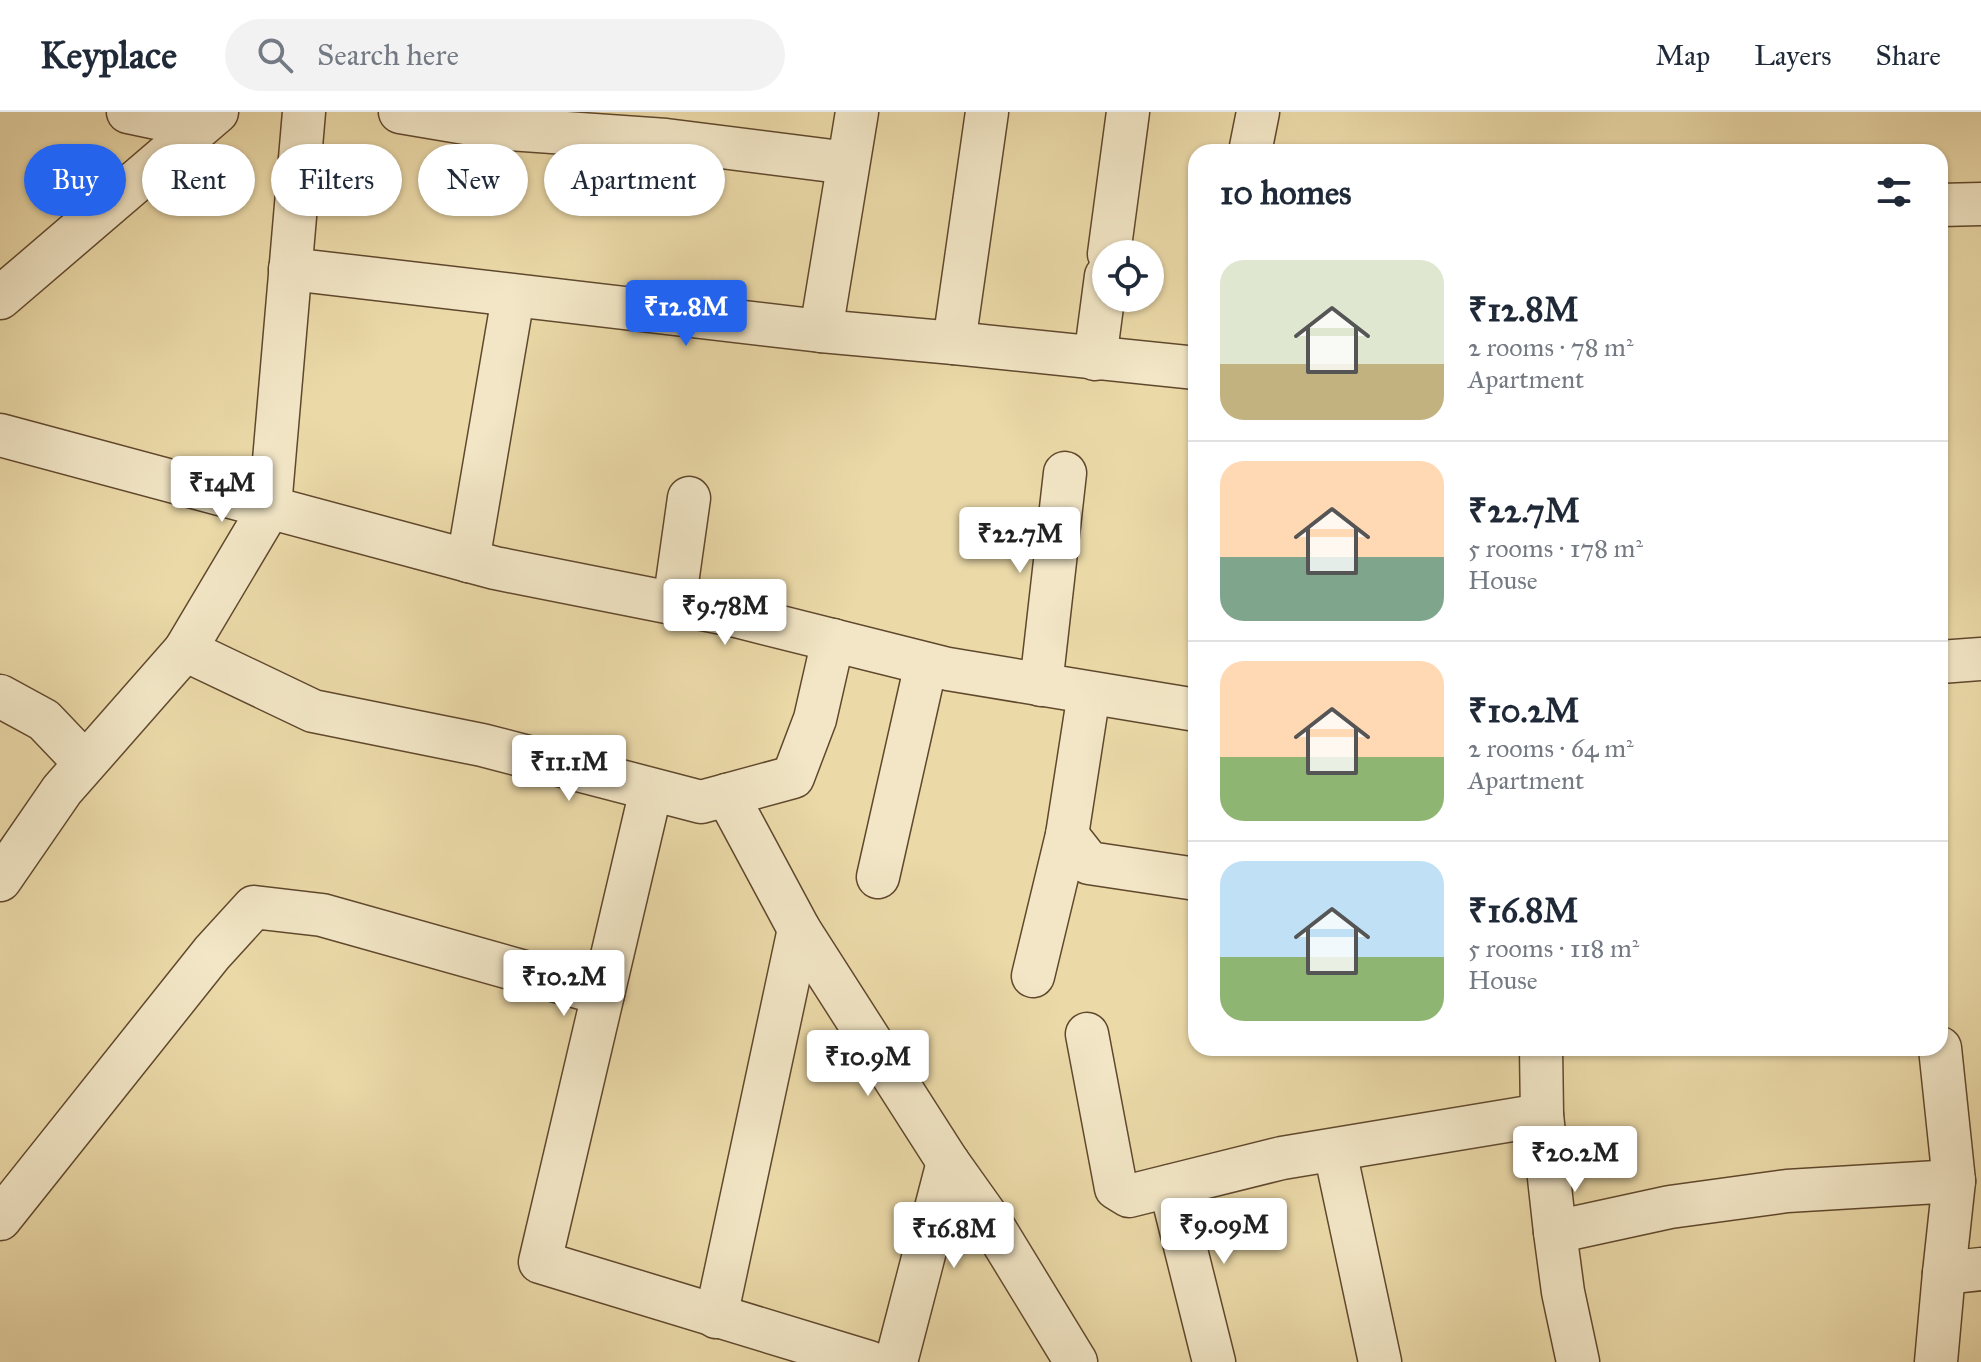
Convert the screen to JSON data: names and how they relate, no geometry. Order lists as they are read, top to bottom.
{
  "page": {
    "header": "Keyplace",
    "search": "Search here",
    "nav": ["Map", "Layers", "Share"],
    "chip": [
      "Buy",
      "Rent",
      "Filters",
      "New",
      "Apartment"
    ],
    "heading": "10 homes",
    "list": [
      {
        "name": "₹12.8M",
        "note": "2 rooms · 78 m² · Apartment"
      },
      {
        "name": "₹22.7M",
        "note": "5 rooms · 178 m² · House"
      },
      {
        "name": "₹10.2M",
        "note": "2 rooms · 64 m² · Apartment"
      },
      {
        "name": "₹16.8M",
        "note": "5 rooms · 118 m² · House"
      }
    ],
    "price": [
      "₹12.8M",
      "₹14M",
      "₹22.7M",
      "₹9.78M",
      "₹11.1M",
      "₹10.2M",
      "₹10.9M",
      "₹20.2M",
      "₹9.09M",
      "₹16.8M"
    ]
  }
}
